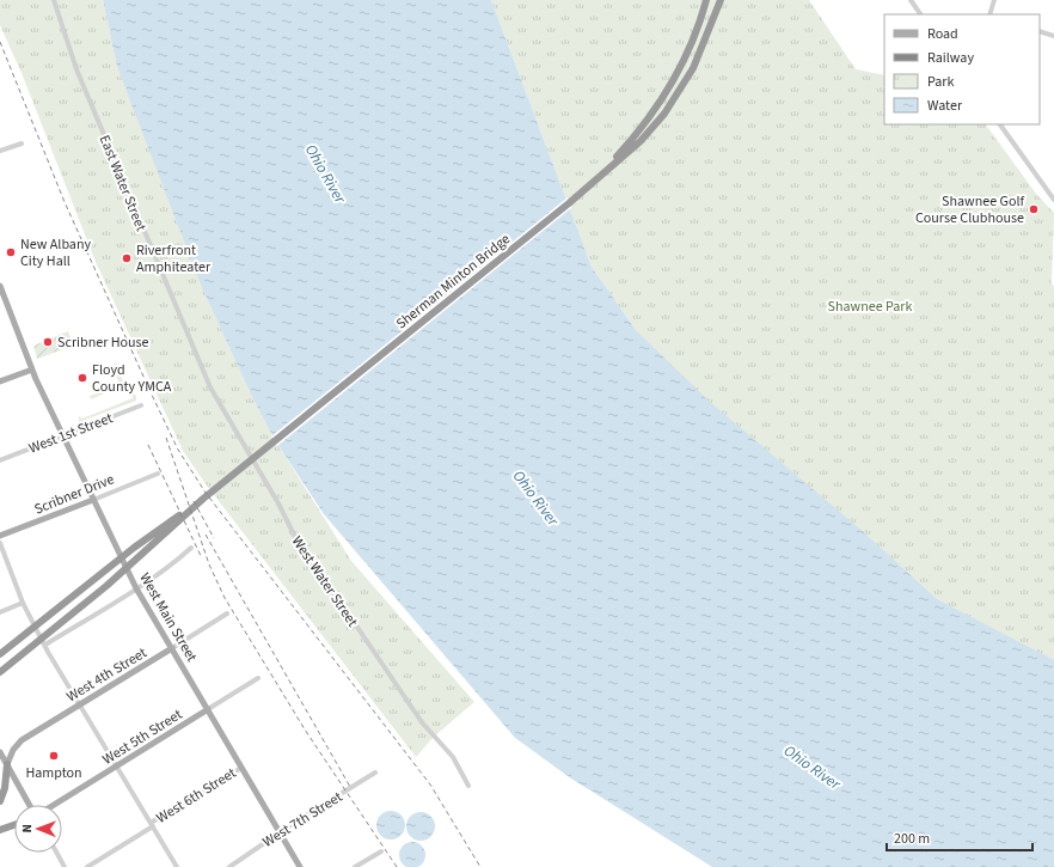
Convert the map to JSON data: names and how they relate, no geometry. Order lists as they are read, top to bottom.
{
  "streets": {
    "highway": ["Sherman Minton Bridge"],
    "main road": [
      "Scribner Drive",
      "West Main Street",
      "West 4th Street",
      "West 5th Street"
    ],
    "street": [
      "East Water Street",
      "West 1st Street",
      "West Water Street",
      "West 6th Street",
      "West 7th Street"
    ]
  },
  "crossings": [
    ["East Water Street", "West Water Street"],
    ["West 1st Street", "West Main Street"],
    ["Scribner Drive", "West Main Street"],
    ["West Main Street", "West 4th Street"],
    ["West Main Street", "West 5th Street"],
    ["West Main Street", "West 6th Street"],
    ["West Main Street", "West 7th Street"]
  ],
  "water": ["Ohio River"],
  "parks": ["Shawnee Park"],
  "places": [
    "Shawnee Golf Course Clubhouse",
    "New Albany City Hall",
    "Riverfront Amphiteater",
    "Scribner House",
    "Floyd County YMCA",
    "Hampton"
  ],
  "legend": [
    "Road",
    "Railway",
    "Park",
    "Water"
  ],
  "scale_bar": "200 m",
  "north": "left"
}
